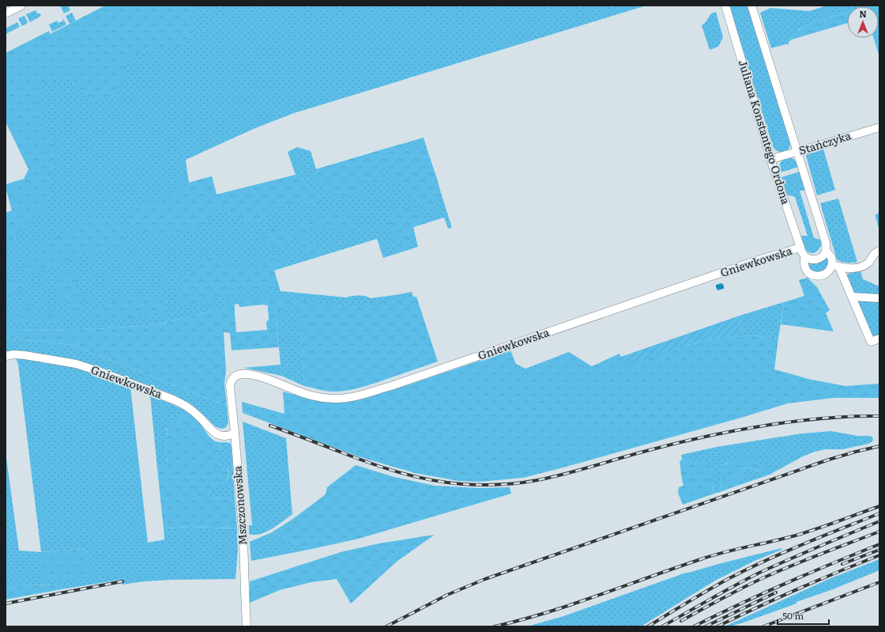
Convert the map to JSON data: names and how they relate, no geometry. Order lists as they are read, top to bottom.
{
  "streets": {
    "street": [
      "Juliana Konstantego Ordona",
      "Stańczyka",
      "Gniewkowska",
      "Mszczonowska"
    ]
  },
  "crossings": [
    ["Juliana Konstantego Ordona", "Stańczyka"],
    ["Juliana Konstantego Ordona", "Gniewkowska"],
    ["Gniewkowska", "Mszczonowska"]
  ],
  "scale_bar": "50 m",
  "north": "top"
}
